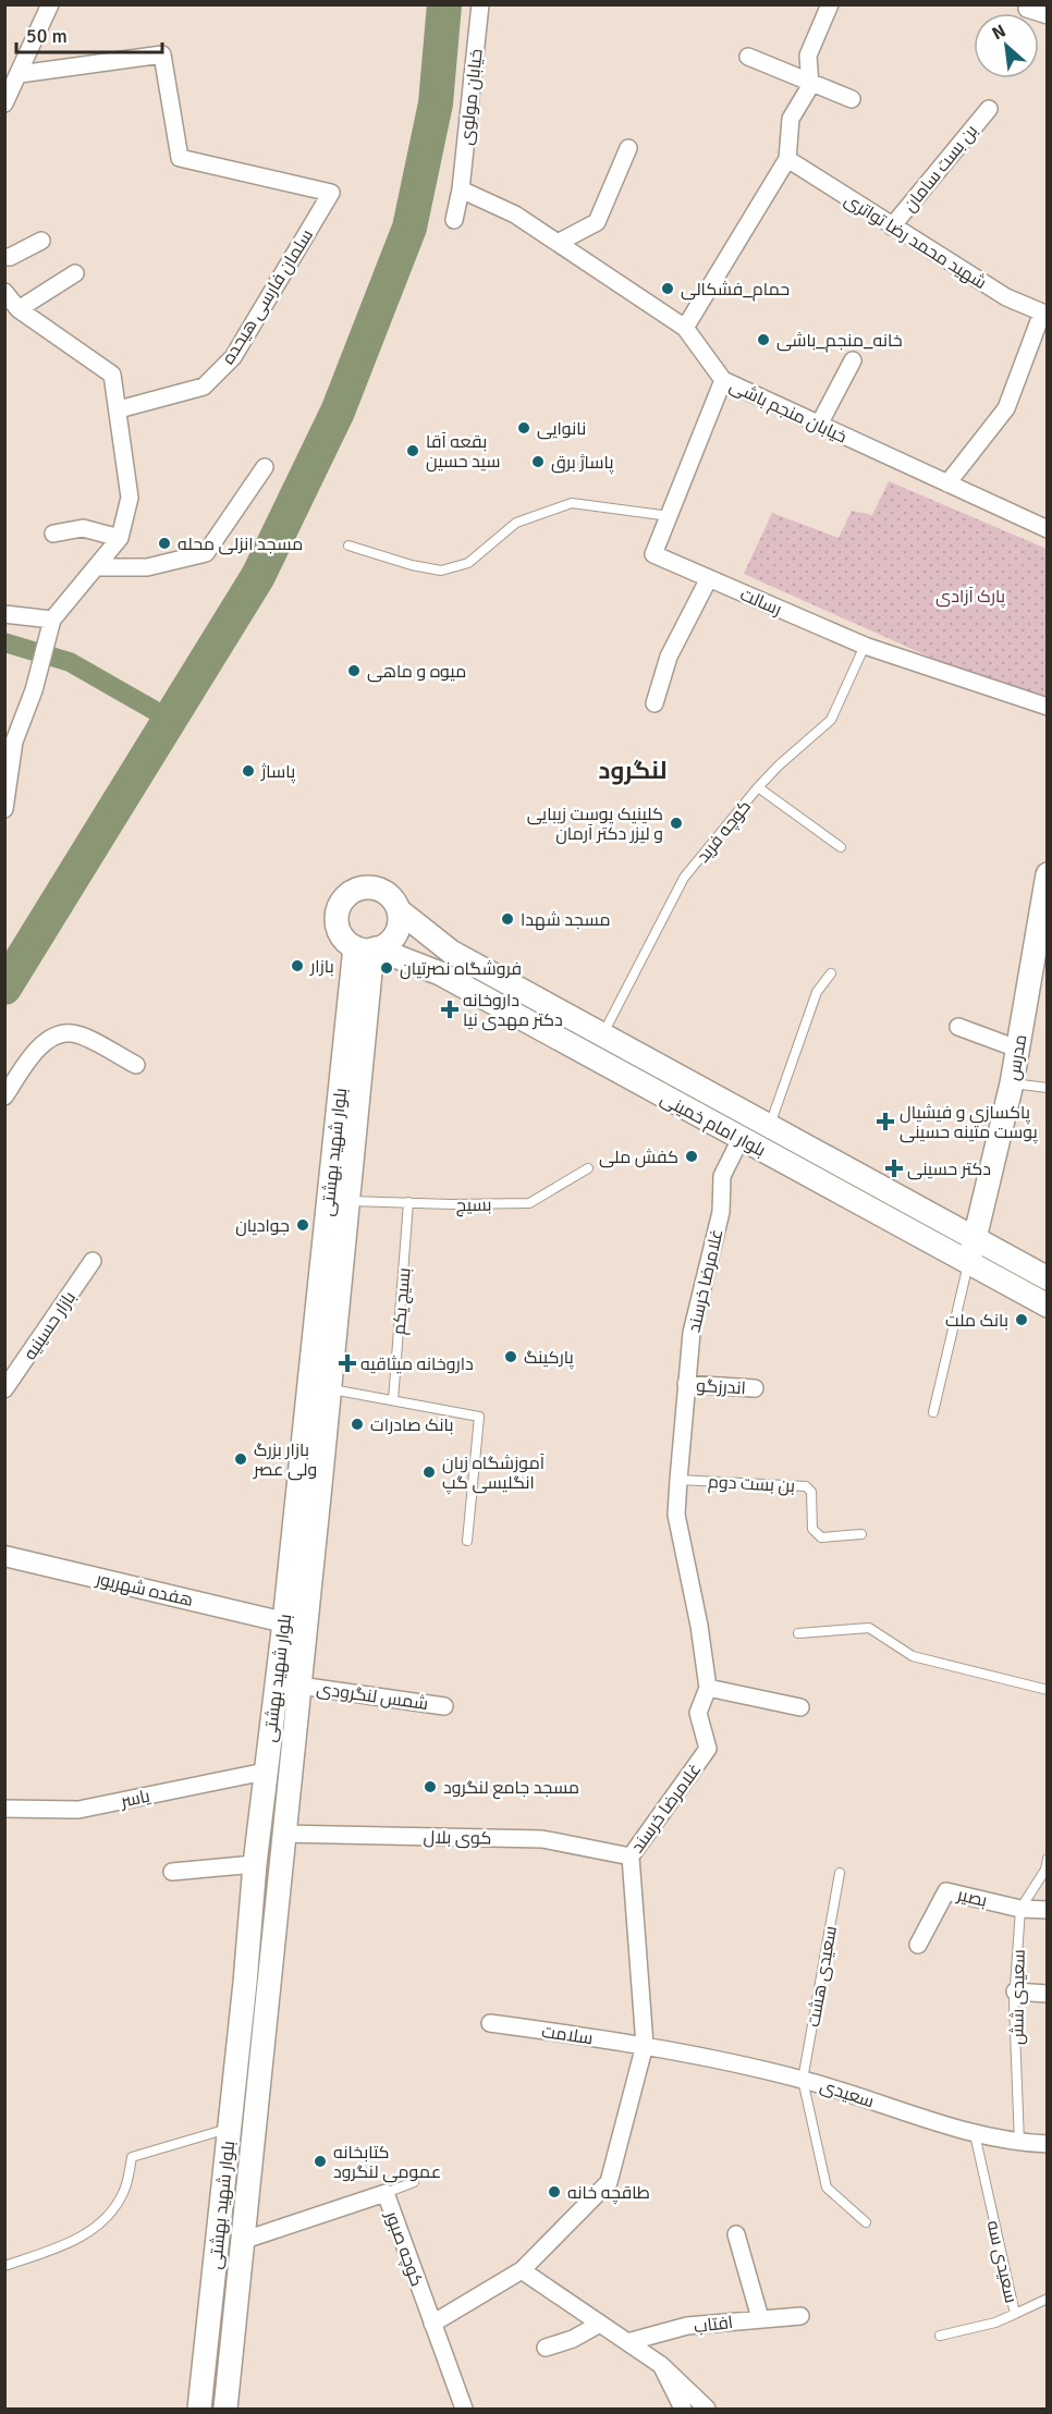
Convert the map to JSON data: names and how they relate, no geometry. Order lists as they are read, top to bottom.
{
  "streets": {
    "main road": ["مدرس", "بلوار امام خمینی", "بلوار شهید بهشتی"],
    "street": [
      "خیابان مولوی",
      "بن بست سامان",
      "شهید محمد رضا تواتری",
      "سلمان فارسی هیحده",
      "خیابان منجم باشی",
      "رسالت",
      "غلامرضا خرسند",
      "بازار حسینیه",
      "اندرزگو",
      "هفده شهریور",
      "شمس لنگرودی",
      "یاسر",
      "کوی بلال",
      "بصیر",
      "سلامت",
      "سعیدی",
      "کوچه صبور",
      "افتاب"
    ],
    "lane": [
      "کوچه فرید",
      "بسیج",
      "بسیج یکم",
      "بن بست دوم",
      "سعیدی هشت",
      "سعیدی شش",
      "سعیدی سه"
    ]
  },
  "crossings": [
    ["خیابان مولوی", "خیابان منجم باشی"],
    ["بن بست سامان", "شهید محمد رضا تواتری"],
    ["خیابان منجم باشی", "رسالت"],
    ["رسالت", "کوچه فرید"],
    ["کوچه فرید", "بلوار امام خمینی"],
    ["مدرس", "بلوار امام خمینی"],
    ["بلوار امام خمینی", "بلوار شهید بهشتی"],
    ["بلوار امام خمینی", "غلامرضا خرسند"],
    ["بلوار شهید بهشتی", "بسیج"],
    ["بلوار شهید بهشتی", "هفده شهریور"],
    ["بلوار شهید بهشتی", "شمس لنگرودی"],
    ["بلوار شهید بهشتی", "یاسر"],
    ["بلوار شهید بهشتی", "کوی بلال"],
    ["بلوار شهید بهشتی", "کوچه صبور"],
    ["بسیج", "بسیج یکم"],
    ["غلامرضا خرسند", "اندرزگو"],
    ["غلامرضا خرسند", "بن بست دوم"],
    ["غلامرضا خرسند", "کوی بلال"],
    ["غلامرضا خرسند", "سلامت"],
    ["غلامرضا خرسند", "سعیدی"],
    ["غلامرضا خرسند", "کوچه صبور"],
    ["بصیر", "سعیدی شش"],
    ["سعیدی هشت", "سعیدی"],
    ["سعیدی شش", "سعیدی"],
    ["سلامت", "سعیدی"],
    ["سعیدی", "سعیدی سه"]
  ],
  "districts": ["لنگرود"],
  "parks": ["پارک آزادی"],
  "places": {
    "other": [
      "حمام_فشکالی",
      "خانه_منجم_باشی",
      "نانوایی",
      "بقعه آقا سید حسین",
      "پاساژ برق",
      "مسجد انزلی محله",
      "میوه و ماهی",
      "پاساژ",
      "کلینیک پوست زیبایی و لیزر دکتر آرمان",
      "مسجد شهدا",
      "بازار",
      "فروشگاه نصرتیان",
      "کفش ملی",
      "جوادیان",
      "بانک ملت",
      "پارکینگ",
      "بانک صادرات",
      "بازار بزرگ ولی عصر",
      "آموزشگاه زبان انگلیسی گپ",
      "مسجد جامع لنگرود",
      "کتابخانه عمومی لنگرود",
      "طاقچه خانه"
    ],
    "health": [
      "داروخانه دکتر مهدی نیا",
      "پاکسازی و فیشیال پوست متینه حسینی",
      "دکتر حسینی",
      "داروخانه میثاقیه"
    ]
  },
  "scale_bar": "50 m",
  "north": "top left"
}
